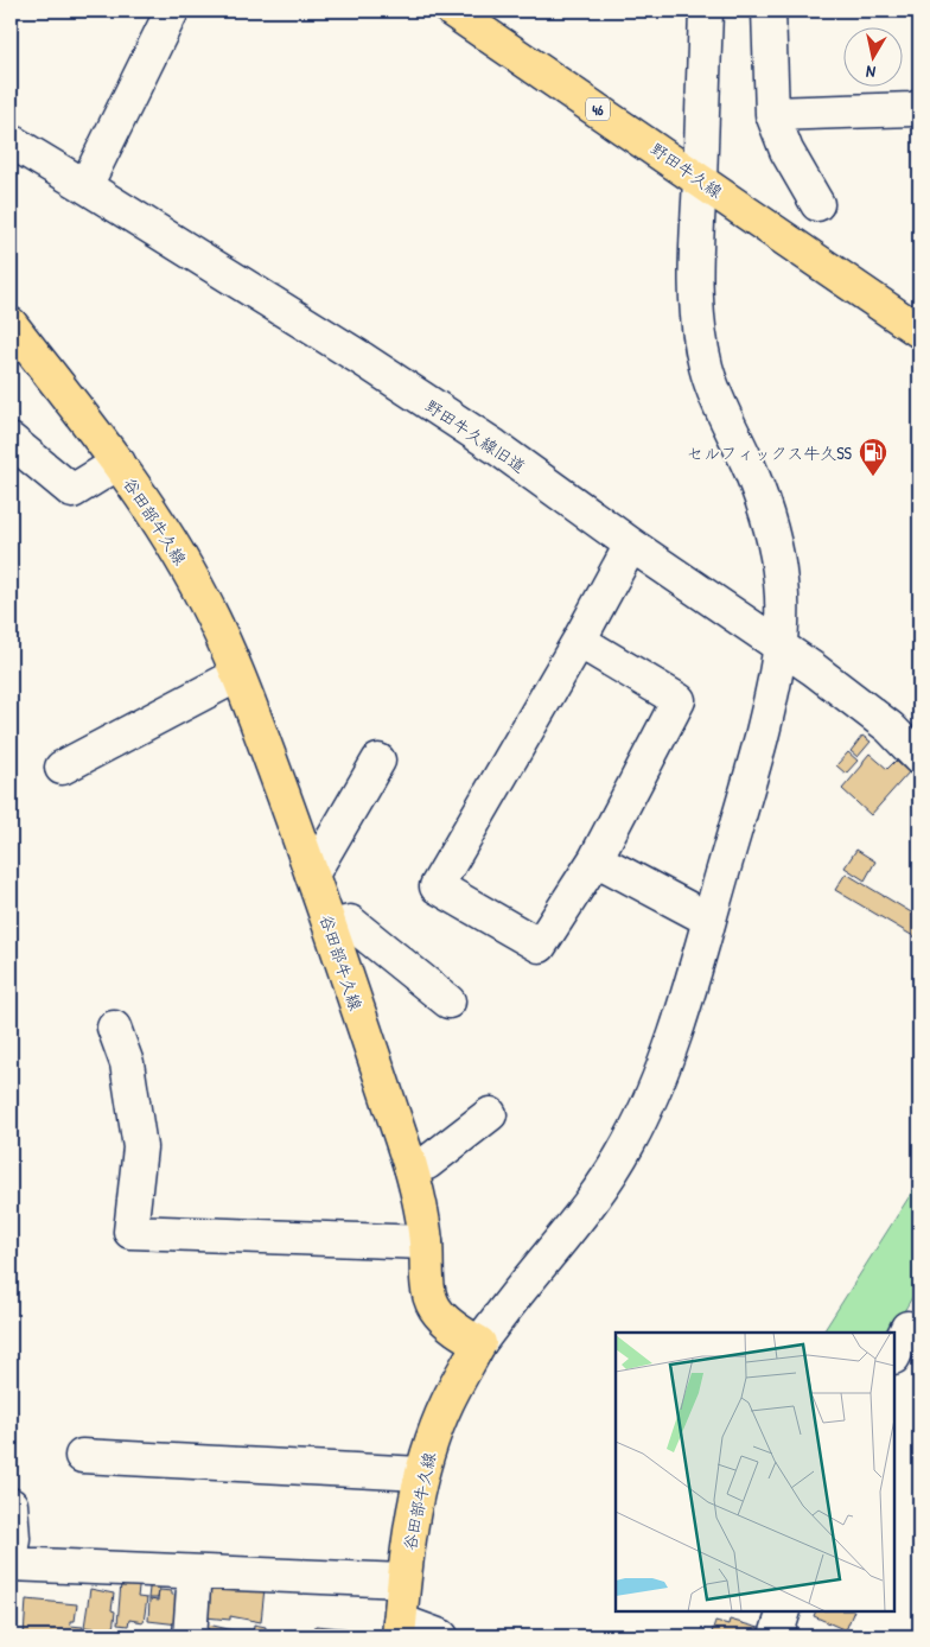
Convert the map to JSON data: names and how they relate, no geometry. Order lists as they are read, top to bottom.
{
  "streets": {
    "main road": ["46", "野田牛久線", "谷田部牛久線"],
    "street": ["野田牛久線旧道"]
  },
  "places": {
    "fuel station": ["セルフィックス牛久SS"]
  },
  "north": "bottom"
}
